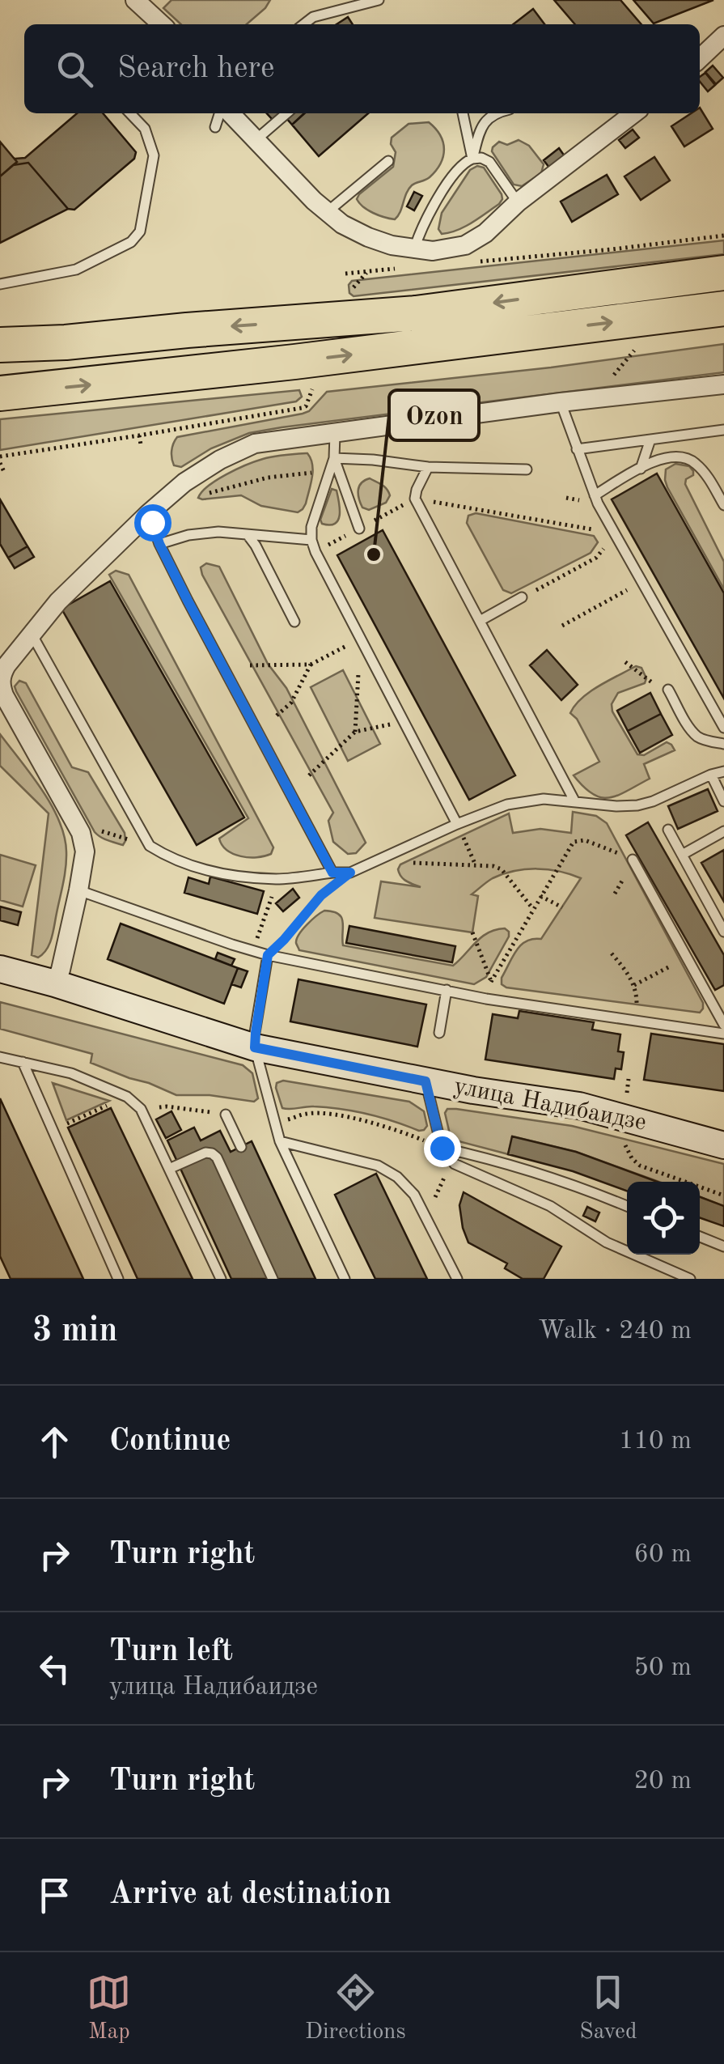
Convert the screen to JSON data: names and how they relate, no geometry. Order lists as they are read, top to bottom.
{
  "streets": {
    "main road": ["улица Надибаидзе"]
  },
  "places": ["Ozon"],
  "page": {
    "search": "Search here",
    "heading": ["3 min", "Walk · 240 m"],
    "list": [
      ["Continue", "110 m"],
      ["Turn right", "60 m"],
      ["Turn left", "улица Надибаидзе", "50 m"],
      ["Turn right", "20 m"],
      "Arrive at destination"
    ],
    "nav": ["Map", "Directions", "Saved"]
  }
}
